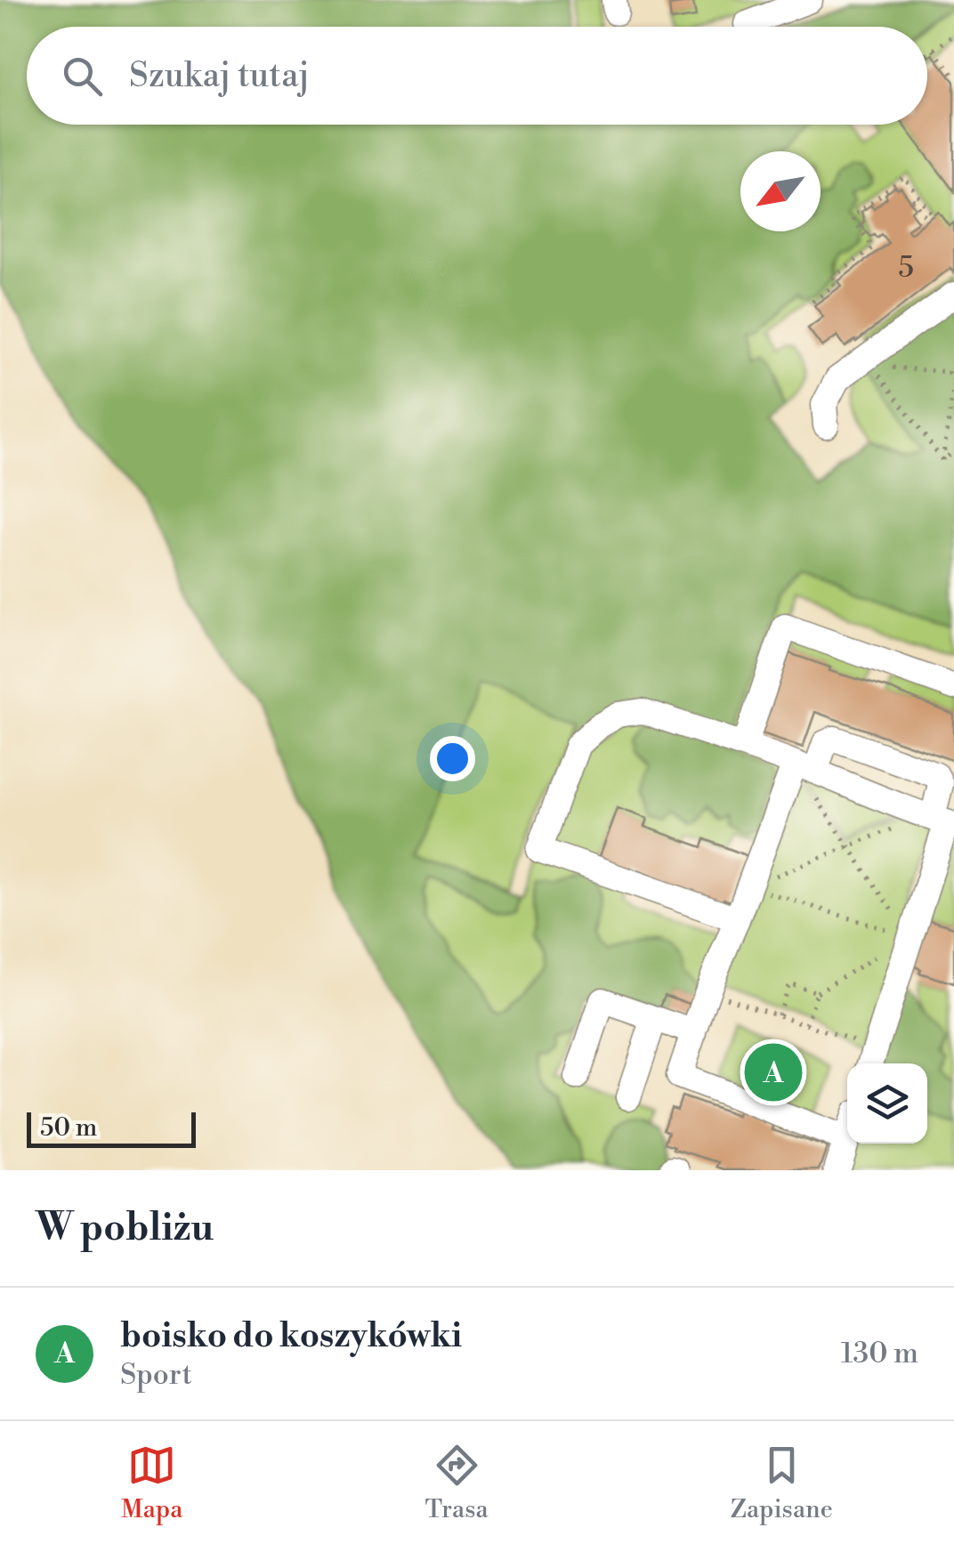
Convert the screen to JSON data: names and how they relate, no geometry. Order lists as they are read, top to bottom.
{
  "house_numbers": ["5"],
  "scale_bar": "50 m",
  "north": "bottom left",
  "page": {
    "search": "Szukaj tutaj",
    "pins": "A",
    "scale": "50 m",
    "heading": "W pobliżu",
    "list": [
      {
        "mark": "A",
        "name": "boisko do koszykówki",
        "note": "Sport",
        "value": "130 m"
      }
    ],
    "nav": ["Mapa", "Trasa", "Zapisane"]
  }
}
